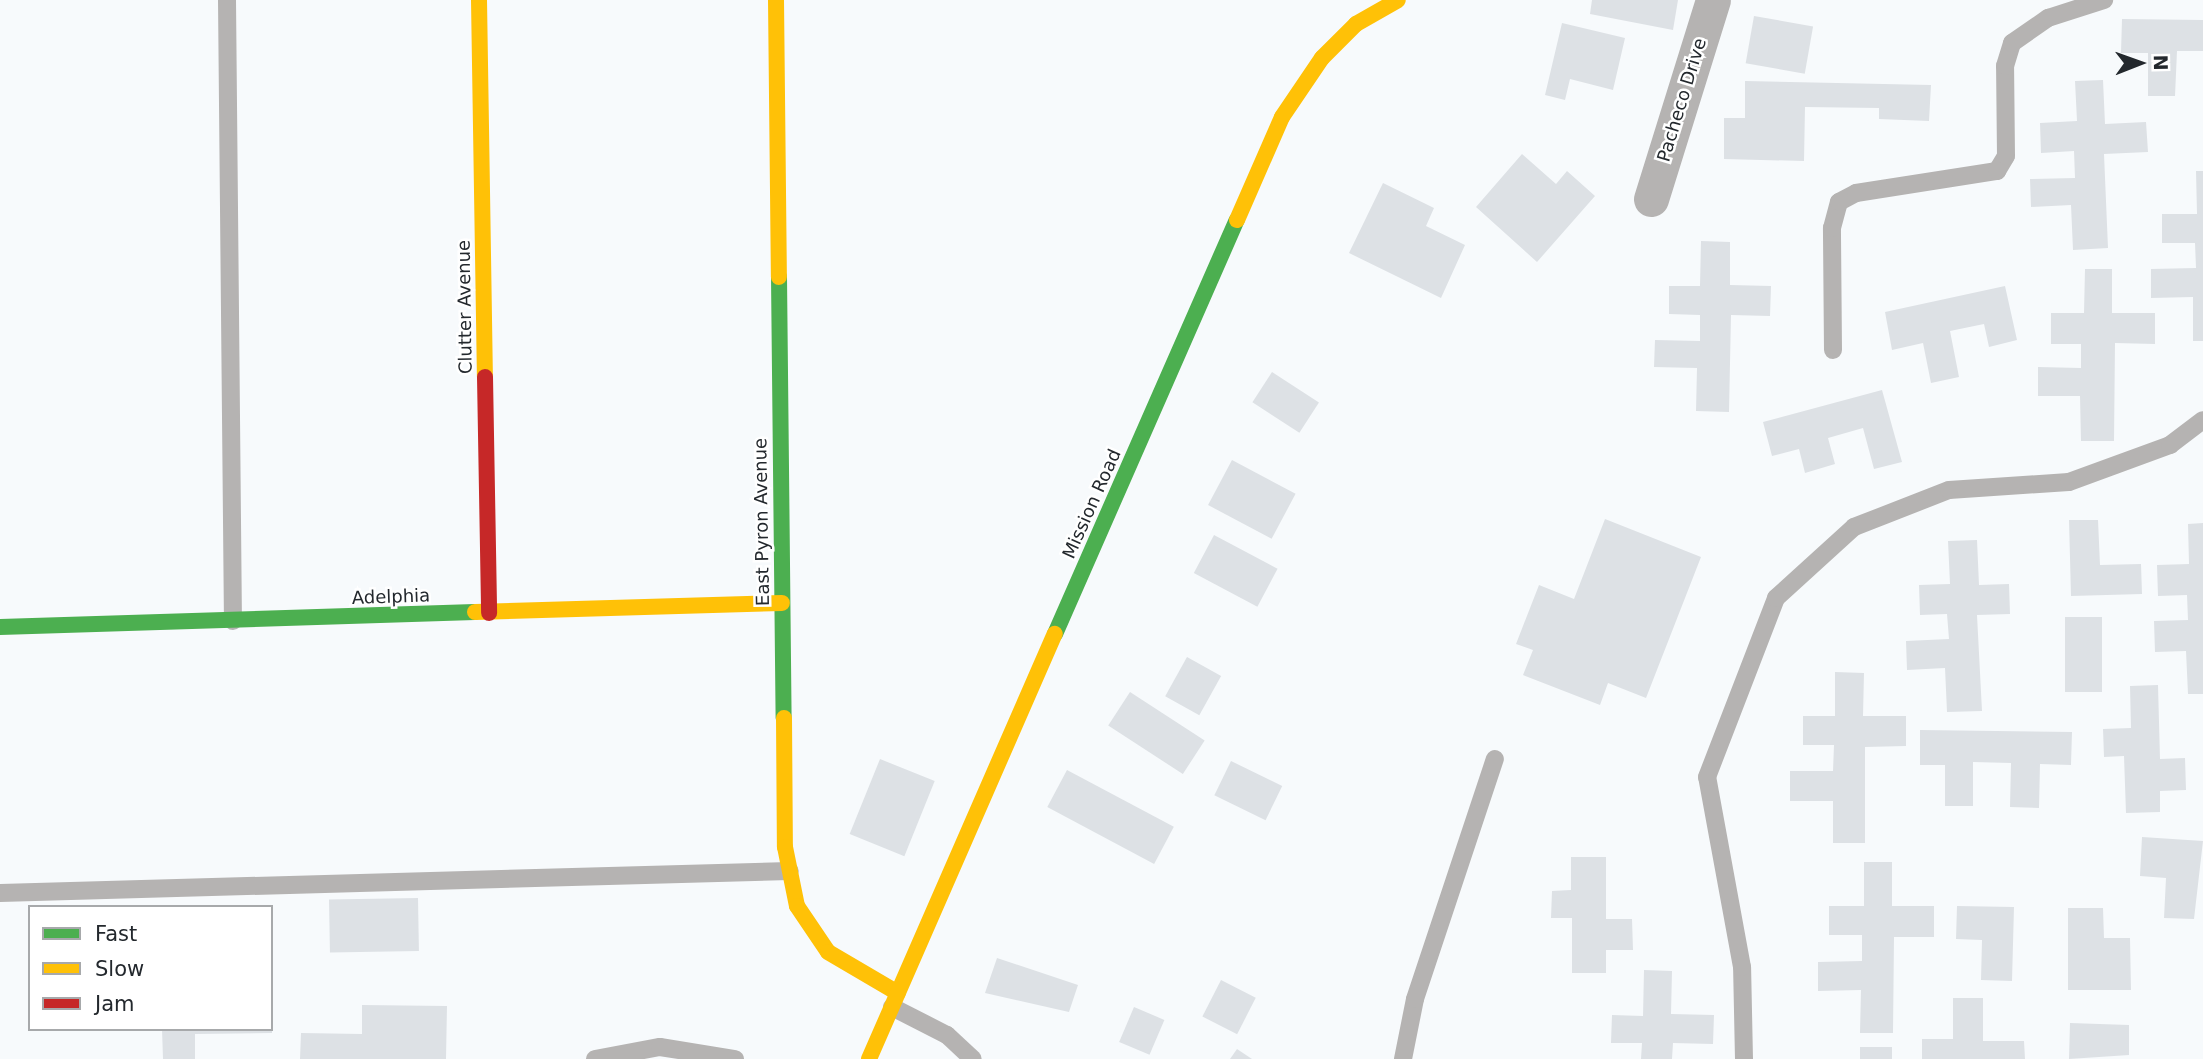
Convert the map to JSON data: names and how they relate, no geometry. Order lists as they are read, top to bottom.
{
  "streets": {
    "street": [
      "Pacheco Drive",
      "Clutter Avenue",
      "Mission Road",
      "East Pyron Avenue",
      "Adelphia"
    ]
  },
  "crossings": [
    ["Clutter Avenue", "Adelphia"],
    ["Mission Road", "East Pyron Avenue"],
    ["East Pyron Avenue", "Adelphia"]
  ],
  "legend": ["Fast", "Slow", "Jam"],
  "north": "right"
}
